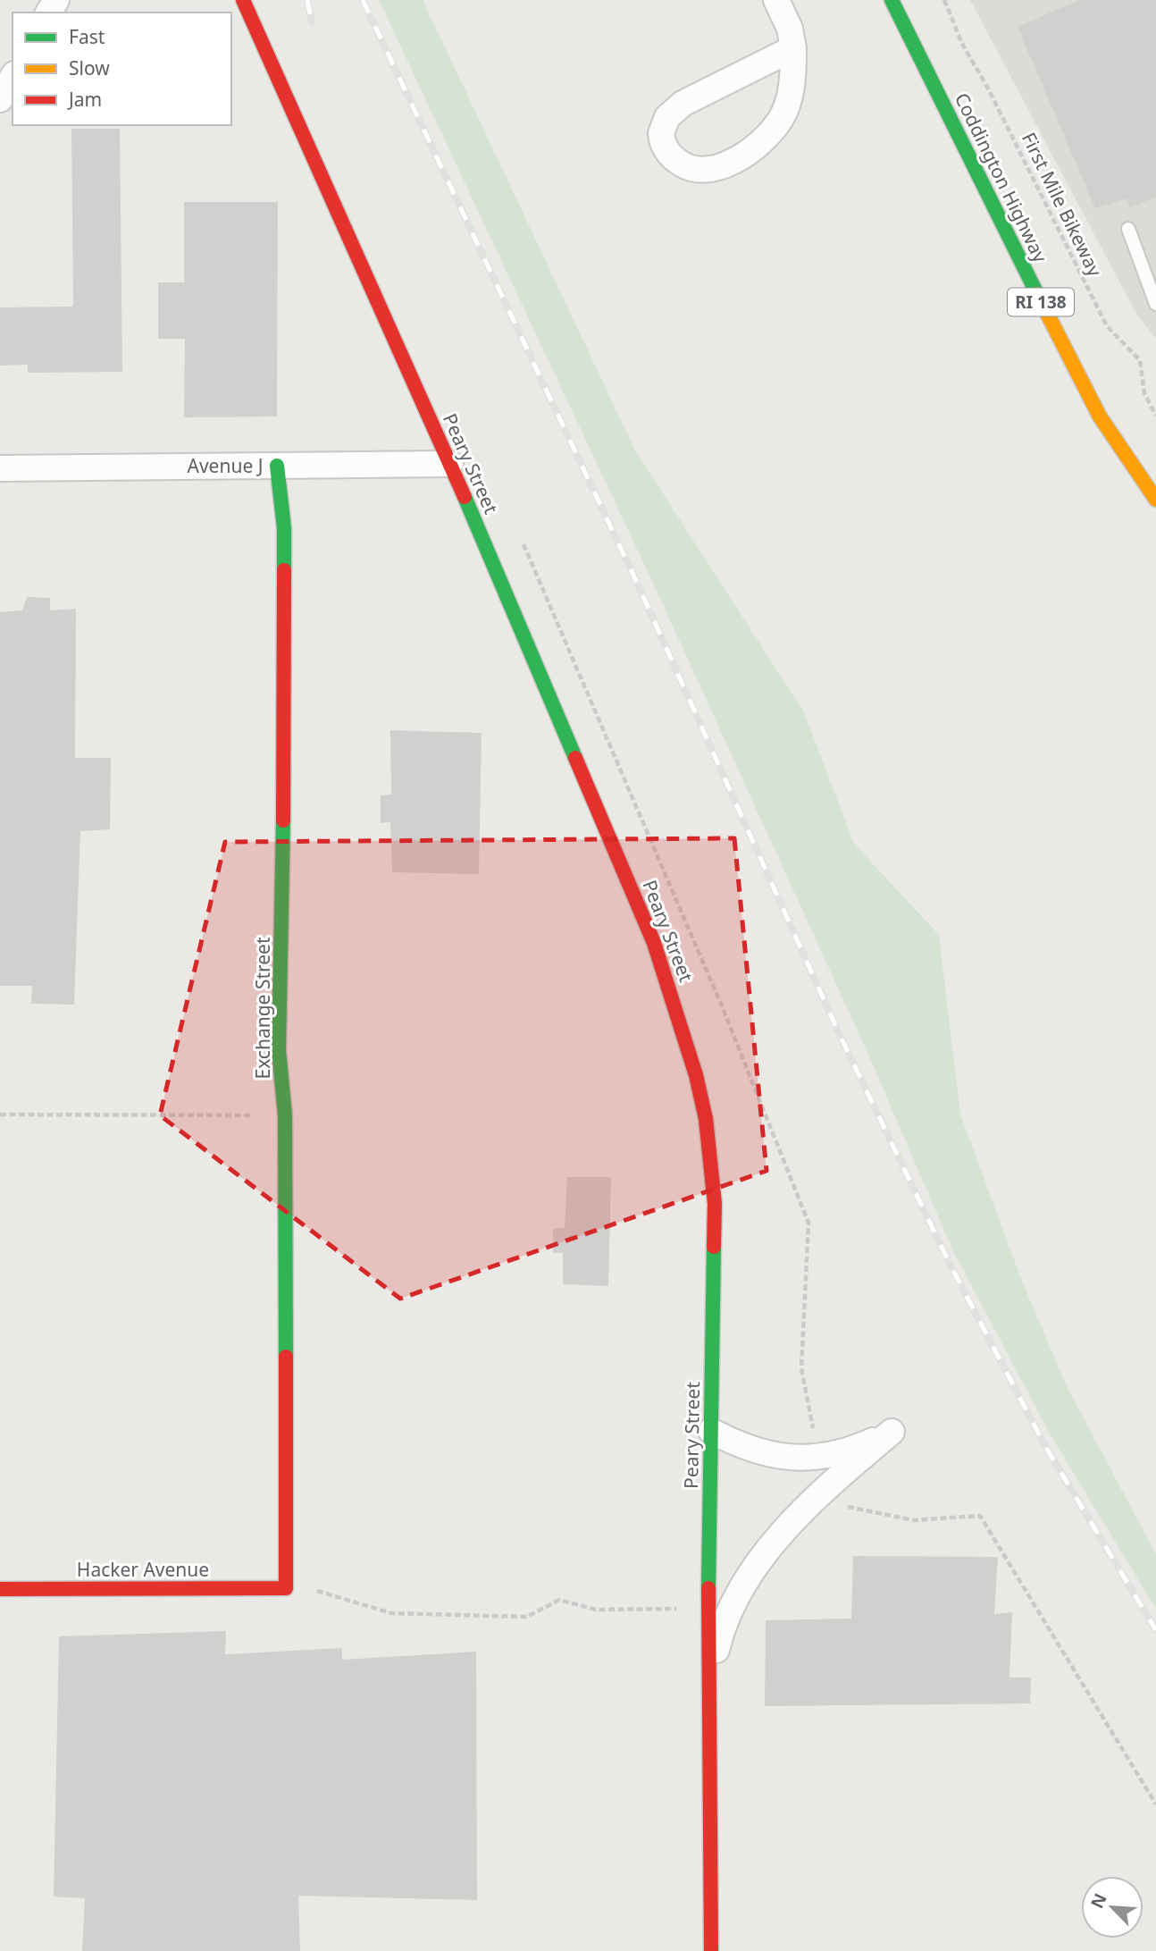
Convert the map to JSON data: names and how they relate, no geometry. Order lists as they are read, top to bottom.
{
  "streets": {
    "main road": [
      "Coddington Highway",
      "RI 138",
      "Peary Street",
      "Exchange Street",
      "Hacker Avenue"
    ],
    "street": ["Avenue J"],
    "path": ["First Mile Bikeway"]
  },
  "crossings": [
    ["Peary Street", "Avenue J"],
    ["Avenue J", "Exchange Street"],
    ["Exchange Street", "Hacker Avenue"]
  ],
  "legend": ["Fast", "Slow", "Jam"],
  "north": "top left"
}
